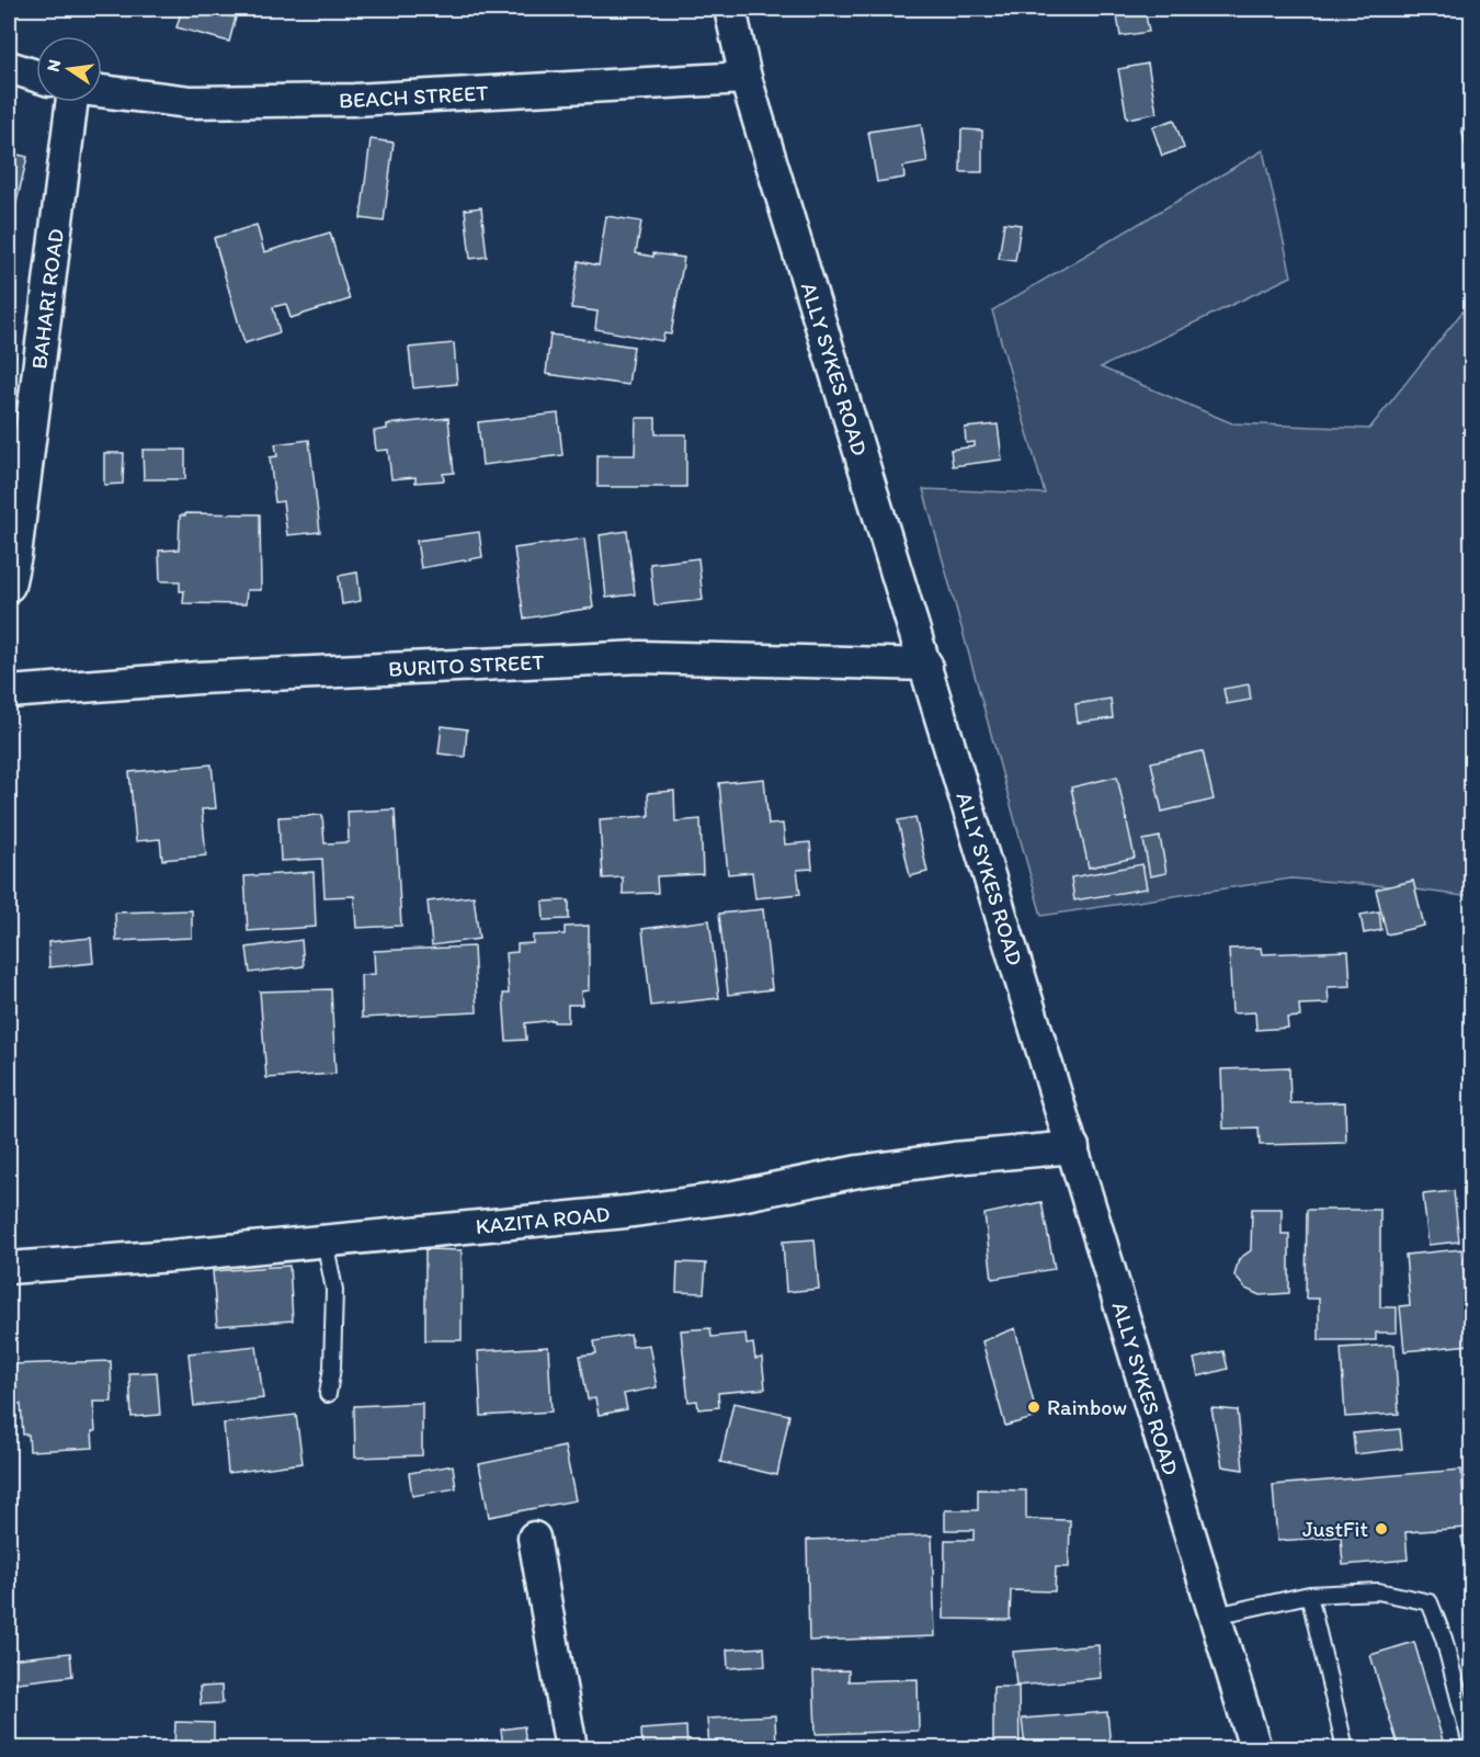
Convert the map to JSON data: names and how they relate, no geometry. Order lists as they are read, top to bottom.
{
  "streets": {
    "street": [
      "BEACH STREET",
      "BAHARI ROAD",
      "ALLY SYKES ROAD",
      "BURITO STREET",
      "KAZITA ROAD"
    ]
  },
  "crossings": [
    ["BEACH STREET", "ALLY SYKES ROAD"],
    ["ALLY SYKES ROAD", "BURITO STREET"],
    ["ALLY SYKES ROAD", "KAZITA ROAD"]
  ],
  "places": ["Rainbow", "JustFit"],
  "north": "left"
}
